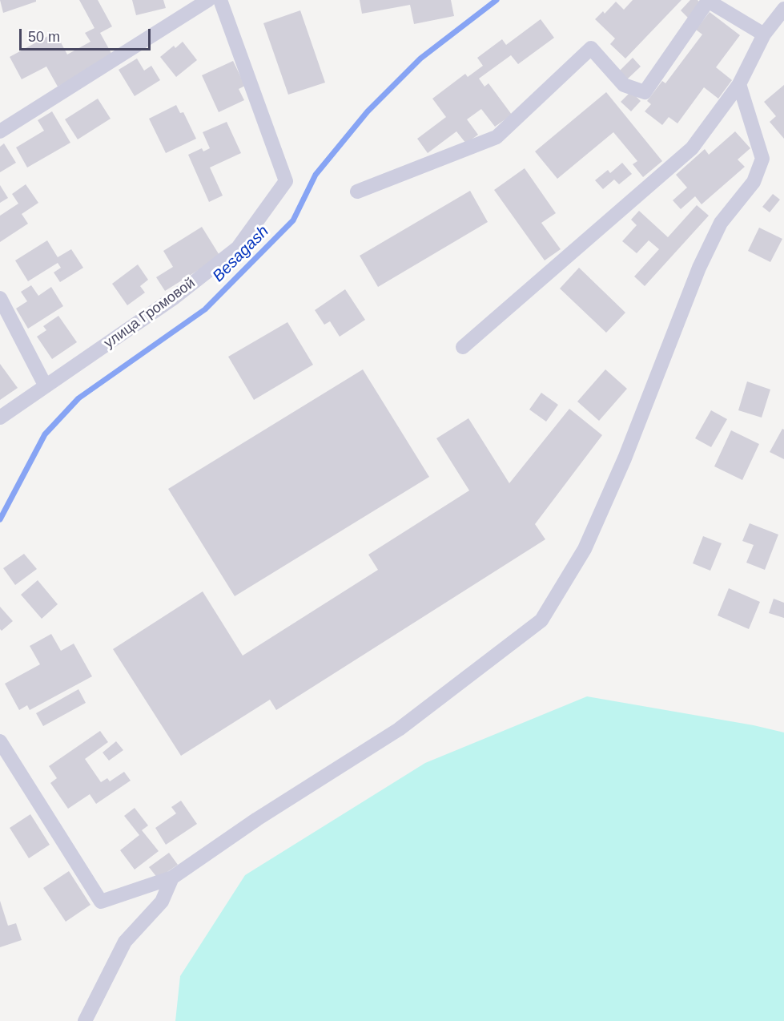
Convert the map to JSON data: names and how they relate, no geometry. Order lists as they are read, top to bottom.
{
  "streets": {
    "street": ["улица Громовой"]
  },
  "water": ["Besagash"],
  "scale_bar": "50 m"
}
